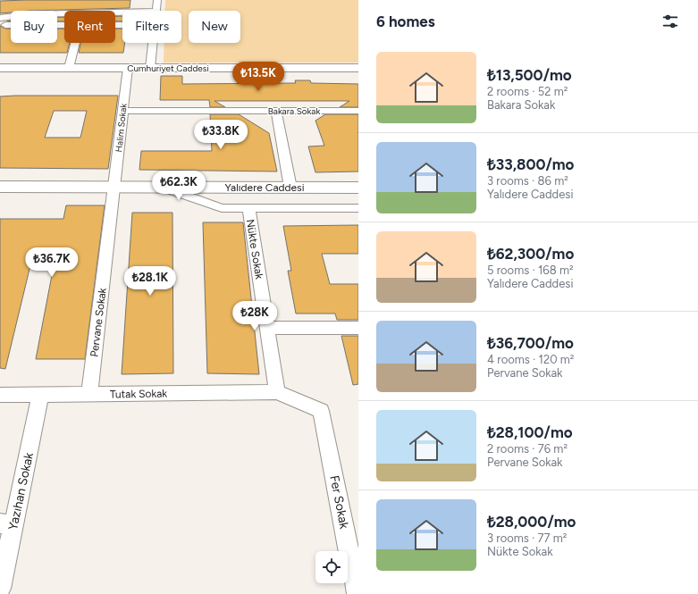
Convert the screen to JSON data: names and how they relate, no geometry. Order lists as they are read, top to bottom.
{
  "streets": {
    "street": [
      "Cumhuriyet Caddesi",
      "Bakara Sokak",
      "Halim Sokak",
      "Yalıdere Caddesi",
      "Nükte Sokak",
      "Pervane Sokak",
      "Tutak Sokak",
      "Yazıhan Sokak",
      "Fer Sokak"
    ]
  },
  "crossings": [
    ["Cumhuriyet Caddesi", "Halim Sokak"],
    ["Bakara Sokak", "Halim Sokak"],
    ["Halim Sokak", "Yalıdere Caddesi"],
    ["Halim Sokak", "Pervane Sokak"],
    ["Yalıdere Caddesi", "Pervane Sokak"],
    ["Nükte Sokak", "Tutak Sokak"],
    ["Nükte Sokak", "Fer Sokak"],
    ["Pervane Sokak", "Tutak Sokak"],
    ["Tutak Sokak", "Yazıhan Sokak"],
    ["Tutak Sokak", "Fer Sokak"]
  ],
  "page": {
    "heading": "6 homes",
    "chip": [
      "Buy",
      "Rent",
      "Filters",
      "New"
    ],
    "list": [
      {
        "name": "₺13,500/mo",
        "note": "2 rooms · 52 m² · Bakara Sokak"
      },
      {
        "name": "₺33,800/mo",
        "note": "3 rooms · 86 m² · Yalıdere Caddesi"
      },
      {
        "name": "₺62,300/mo",
        "note": "5 rooms · 168 m² · Yalıdere Caddesi"
      },
      {
        "name": "₺36,700/mo",
        "note": "4 rooms · 120 m² · Pervane Sokak"
      },
      {
        "name": "₺28,100/mo",
        "note": "2 rooms · 76 m² · Pervane Sokak"
      },
      {
        "name": "₺28,000/mo",
        "note": "3 rooms · 77 m² · Nükte Sokak"
      }
    ],
    "price": [
      "₺13.5K",
      "₺33.8K",
      "₺62.3K",
      "₺36.7K",
      "₺28.1K",
      "₺28K"
    ]
  }
}
